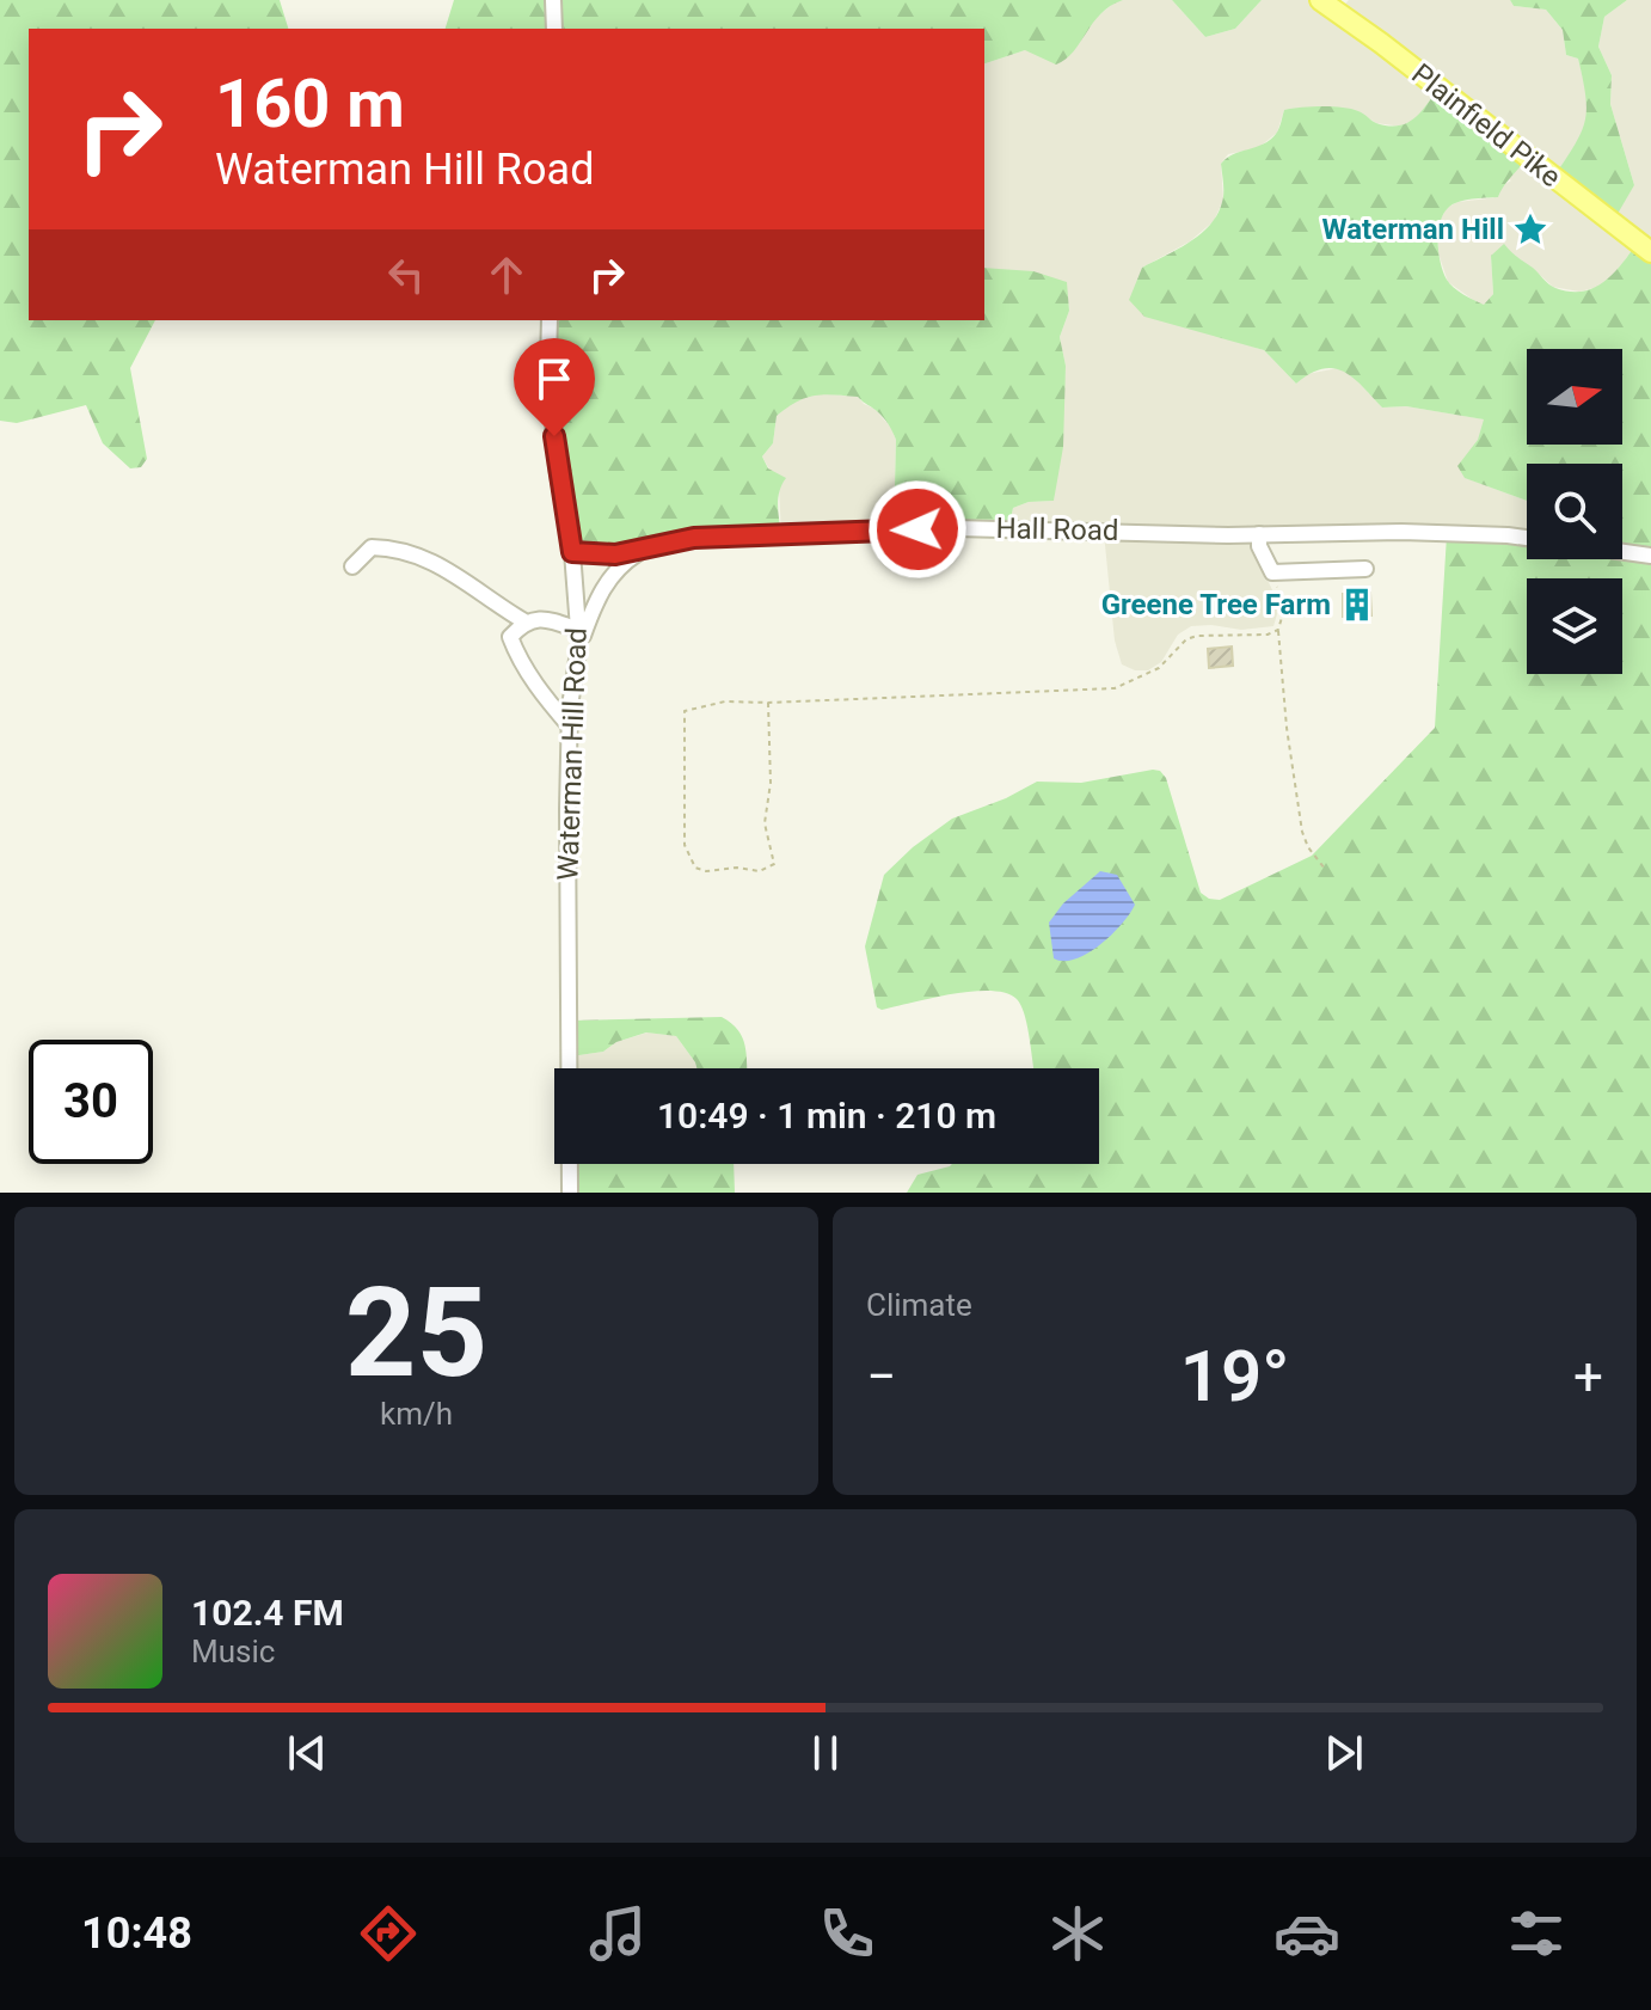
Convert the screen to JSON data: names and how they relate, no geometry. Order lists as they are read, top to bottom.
{
  "streets": {
    "main road": ["Plainfield Pike"],
    "street": ["Hall Road", "Waterman Hill Road"]
  },
  "crossings": [
    ["Hall Road", "Waterman Hill Road"]
  ],
  "places": {
    "place": ["Waterman Hill"],
    "building": ["Greene Tree Farm"]
  },
  "north": "right",
  "page": {
    "turn": ["160 m", "Waterman Hill Road"],
    "limit": "30",
    "trip": "10:49 · 1 min · 210 m",
    "tile": [
      ["25", "km/h"],
      "Climate"
    ],
    "heat": ["−", "19°", "+"],
    "song": ["102.4 FM", "Music"],
    "tabs": "10:48"
  }
}
